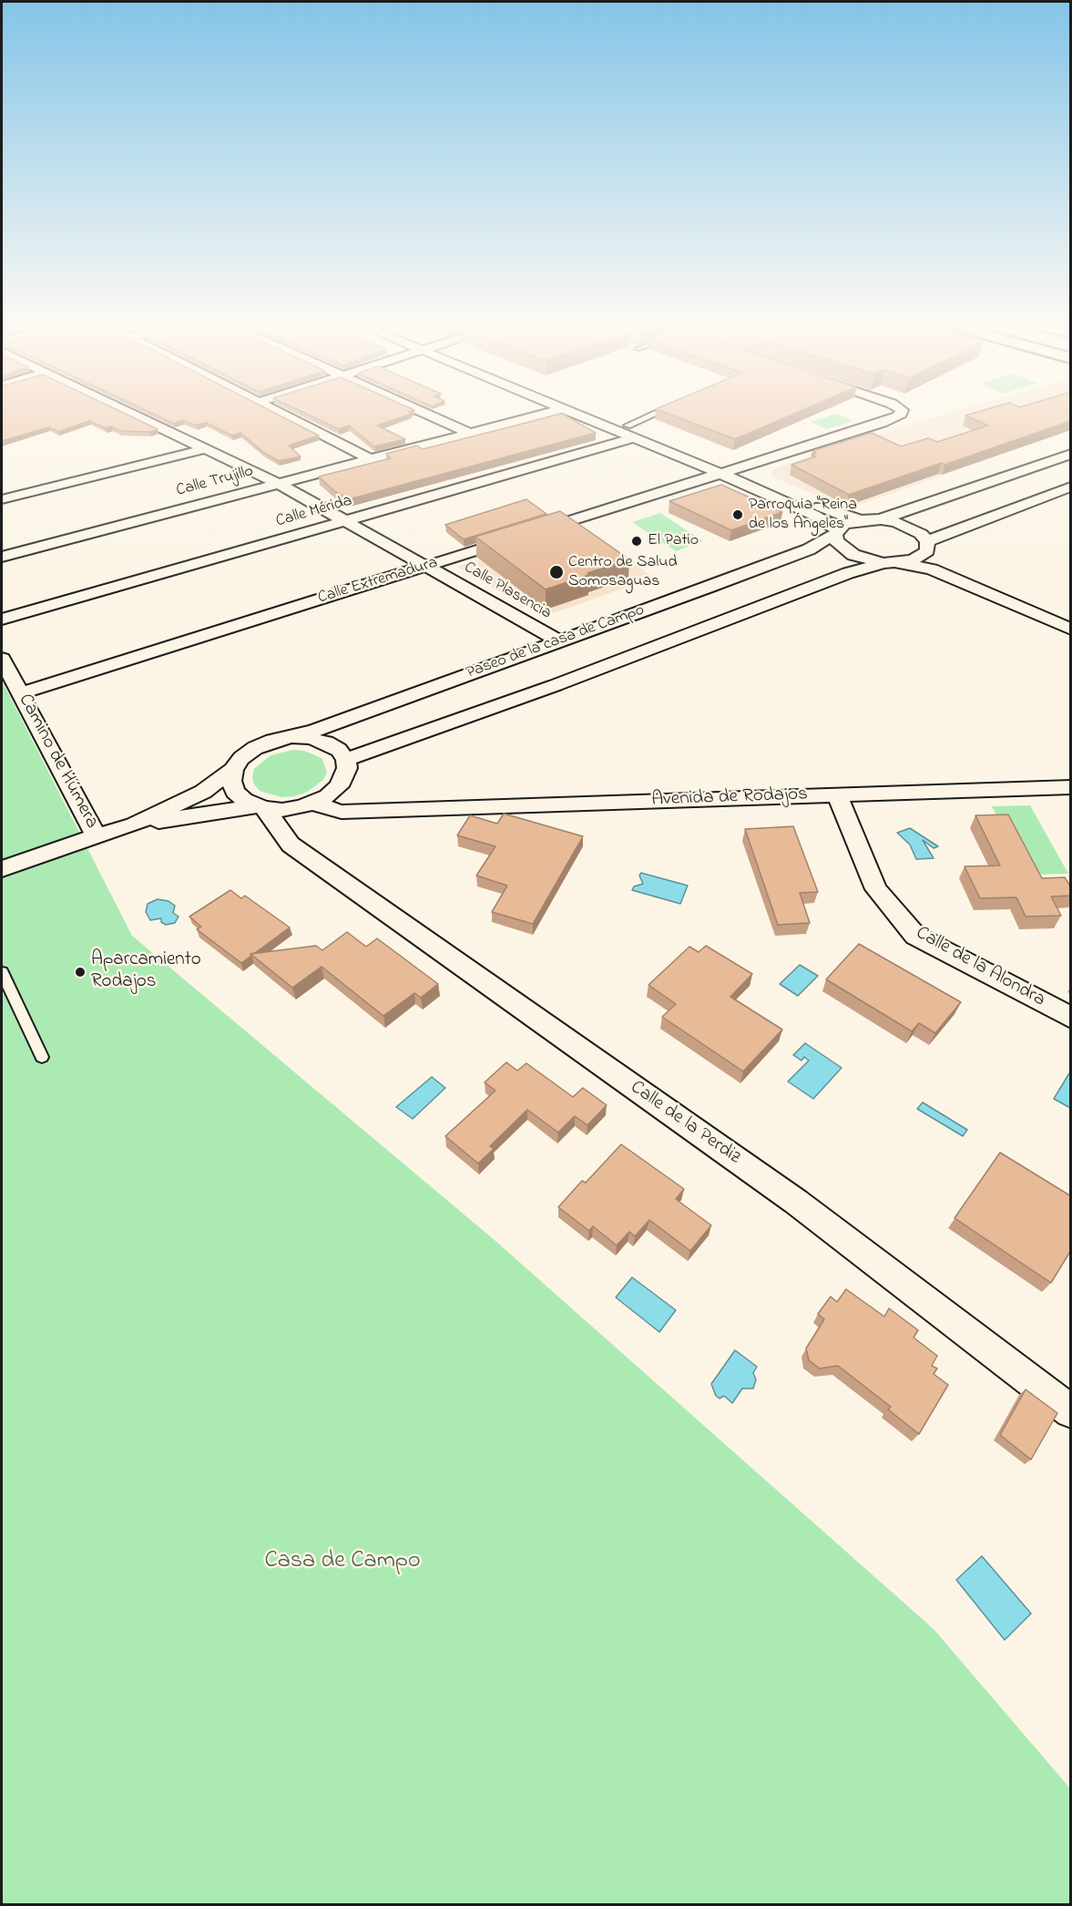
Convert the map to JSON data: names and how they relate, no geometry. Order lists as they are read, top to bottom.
{
  "streets": {
    "street": [
      "Calle Trujillo",
      "Calle Mérida",
      "Calle Extremadura",
      "Calle Plasencia",
      "Paseo de la casa de Campo",
      "Camino de Húmera",
      "Avenida de Rodajos",
      "Calle de la Alondra",
      "Calle de la Perdiz"
    ]
  },
  "crossings": [
    ["Calle Trujillo", "Calle Plasencia"],
    ["Calle Mérida", "Calle Plasencia"],
    ["Calle Extremadura", "Calle Plasencia"],
    ["Calle Extremadura", "Camino de Húmera"],
    ["Calle Plasencia", "Paseo de la casa de Campo"],
    ["Paseo de la casa de Campo", "Avenida de Rodajos"],
    ["Paseo de la casa de Campo", "Calle de la Perdiz"],
    ["Avenida de Rodajos", "Calle de la Alondra"],
    ["Avenida de Rodajos", "Calle de la Perdiz"]
  ],
  "parks": ["Casa de Campo"],
  "places": [
    "Parroquia \"Reina de los Ángeles\"",
    "El Patio",
    "Centro de Salud Somosaguas",
    "Aparcamiento Rodajos"
  ]
}
